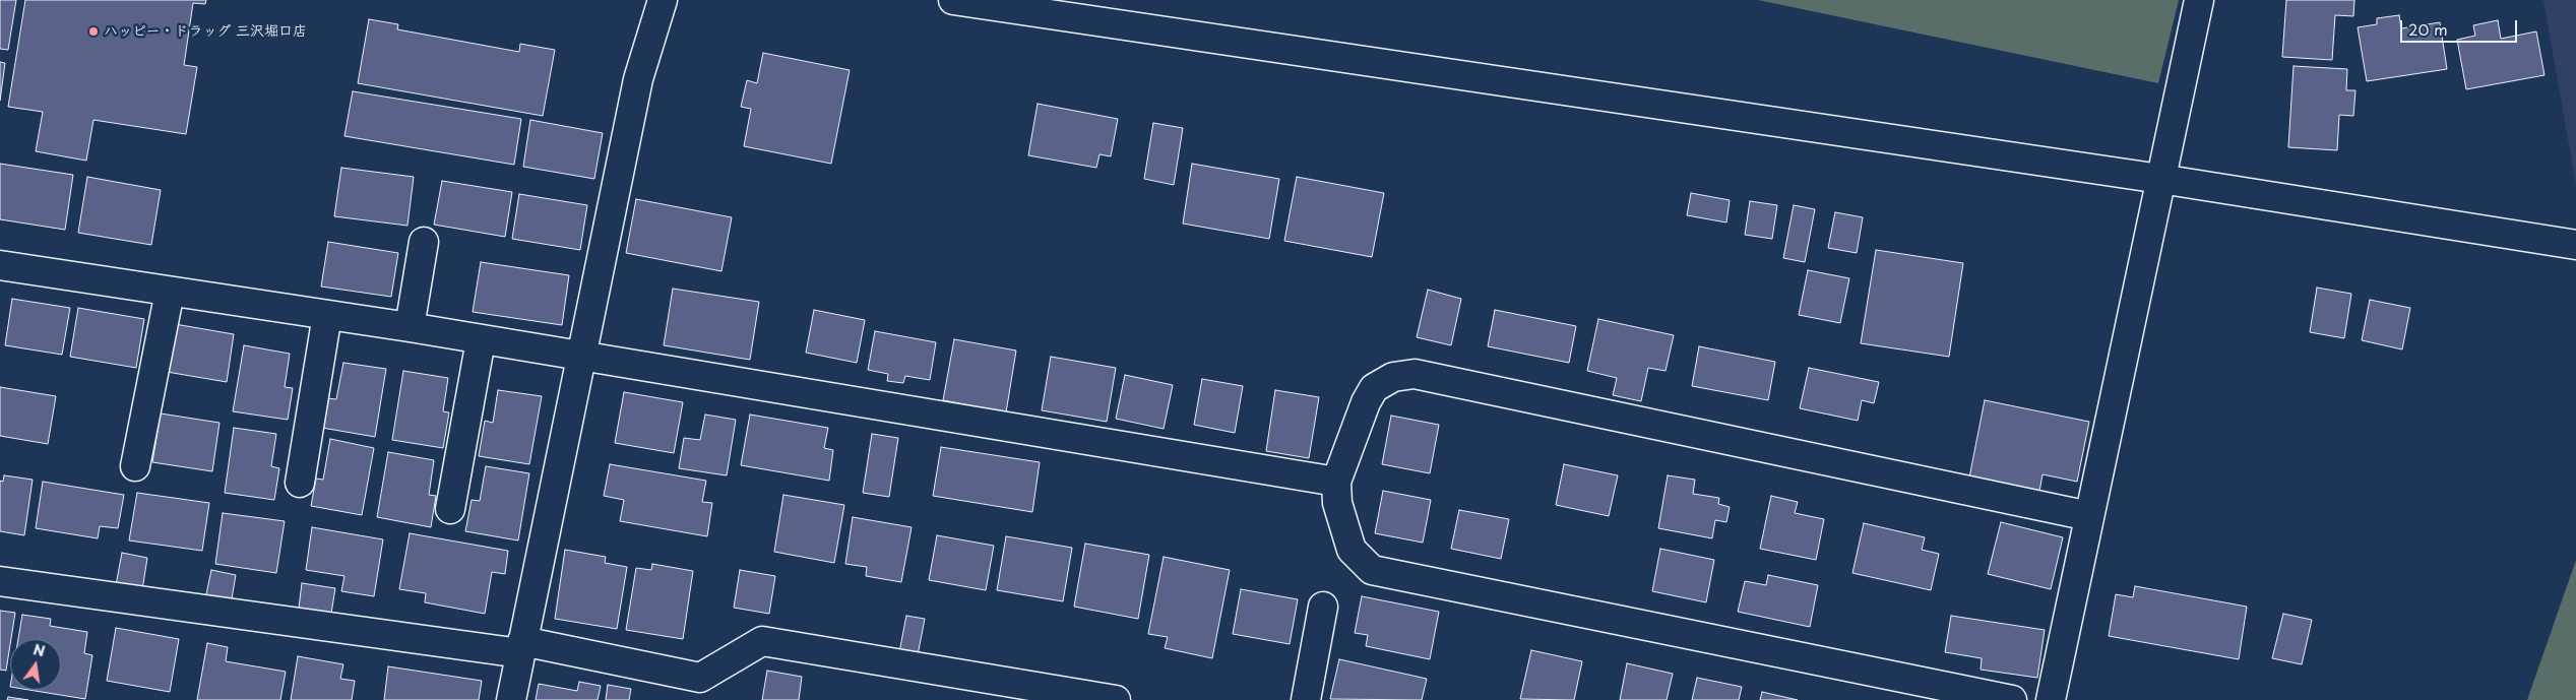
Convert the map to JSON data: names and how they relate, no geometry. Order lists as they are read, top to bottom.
{
  "places": ["ハッピー・ドラッグ 三沢堀口店"],
  "scale_bar": "20 m",
  "north": "top"
}
